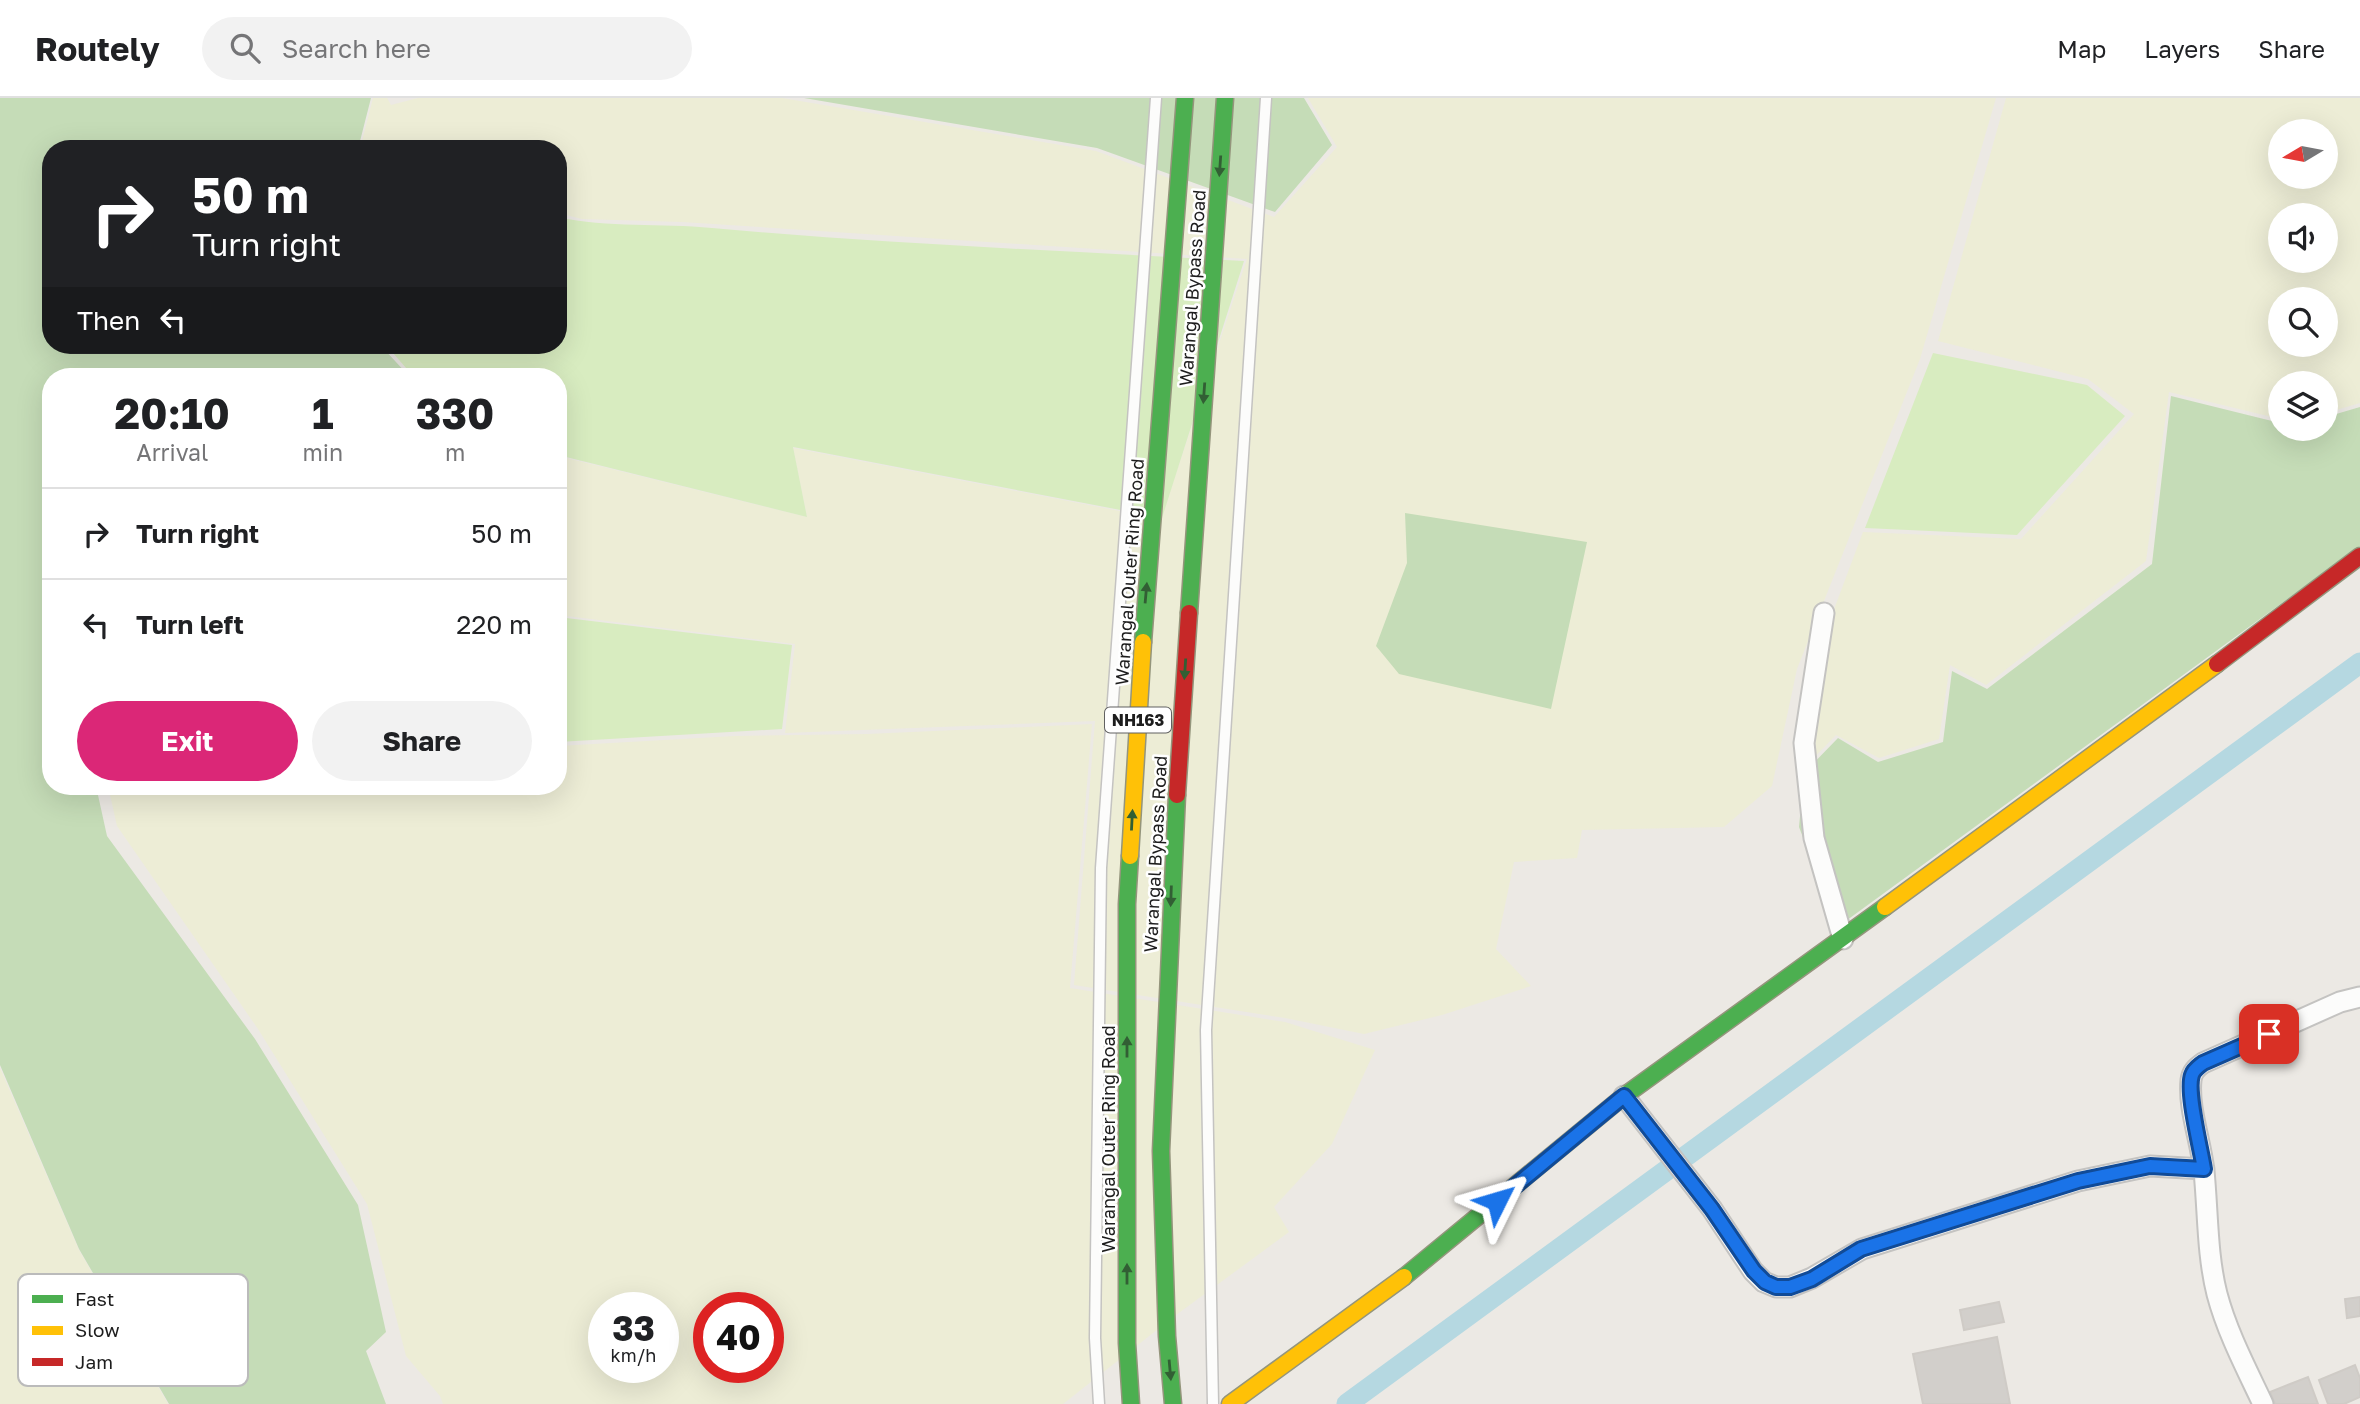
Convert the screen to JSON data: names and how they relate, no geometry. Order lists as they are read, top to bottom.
{
  "streets": {
    "main road": ["Warangal Bypass Road", "Warangal Outer Ring Road", "NH163"]
  },
  "one_way": ["Warangal Bypass Road", "Warangal Outer Ring Road"],
  "legend": ["Fast", "Slow", "Jam"],
  "north": "left",
  "page": {
    "header": "Routely",
    "search": "Search here",
    "nav": ["Map", "Layers", "Share"],
    "turn": ["50 m", "Turn right"],
    "then": "Then",
    "eta": [
      "20:10",
      "Arrival",
      "1",
      "min",
      "330",
      "m"
    ],
    "list": [
      {
        "name": "Turn right",
        "value": "50 m"
      },
      {
        "name": "Turn left",
        "value": "220 m"
      }
    ],
    "buttons": ["Exit", "Share"],
    "speed": "33 km/h",
    "limit": "40"
  }
}
